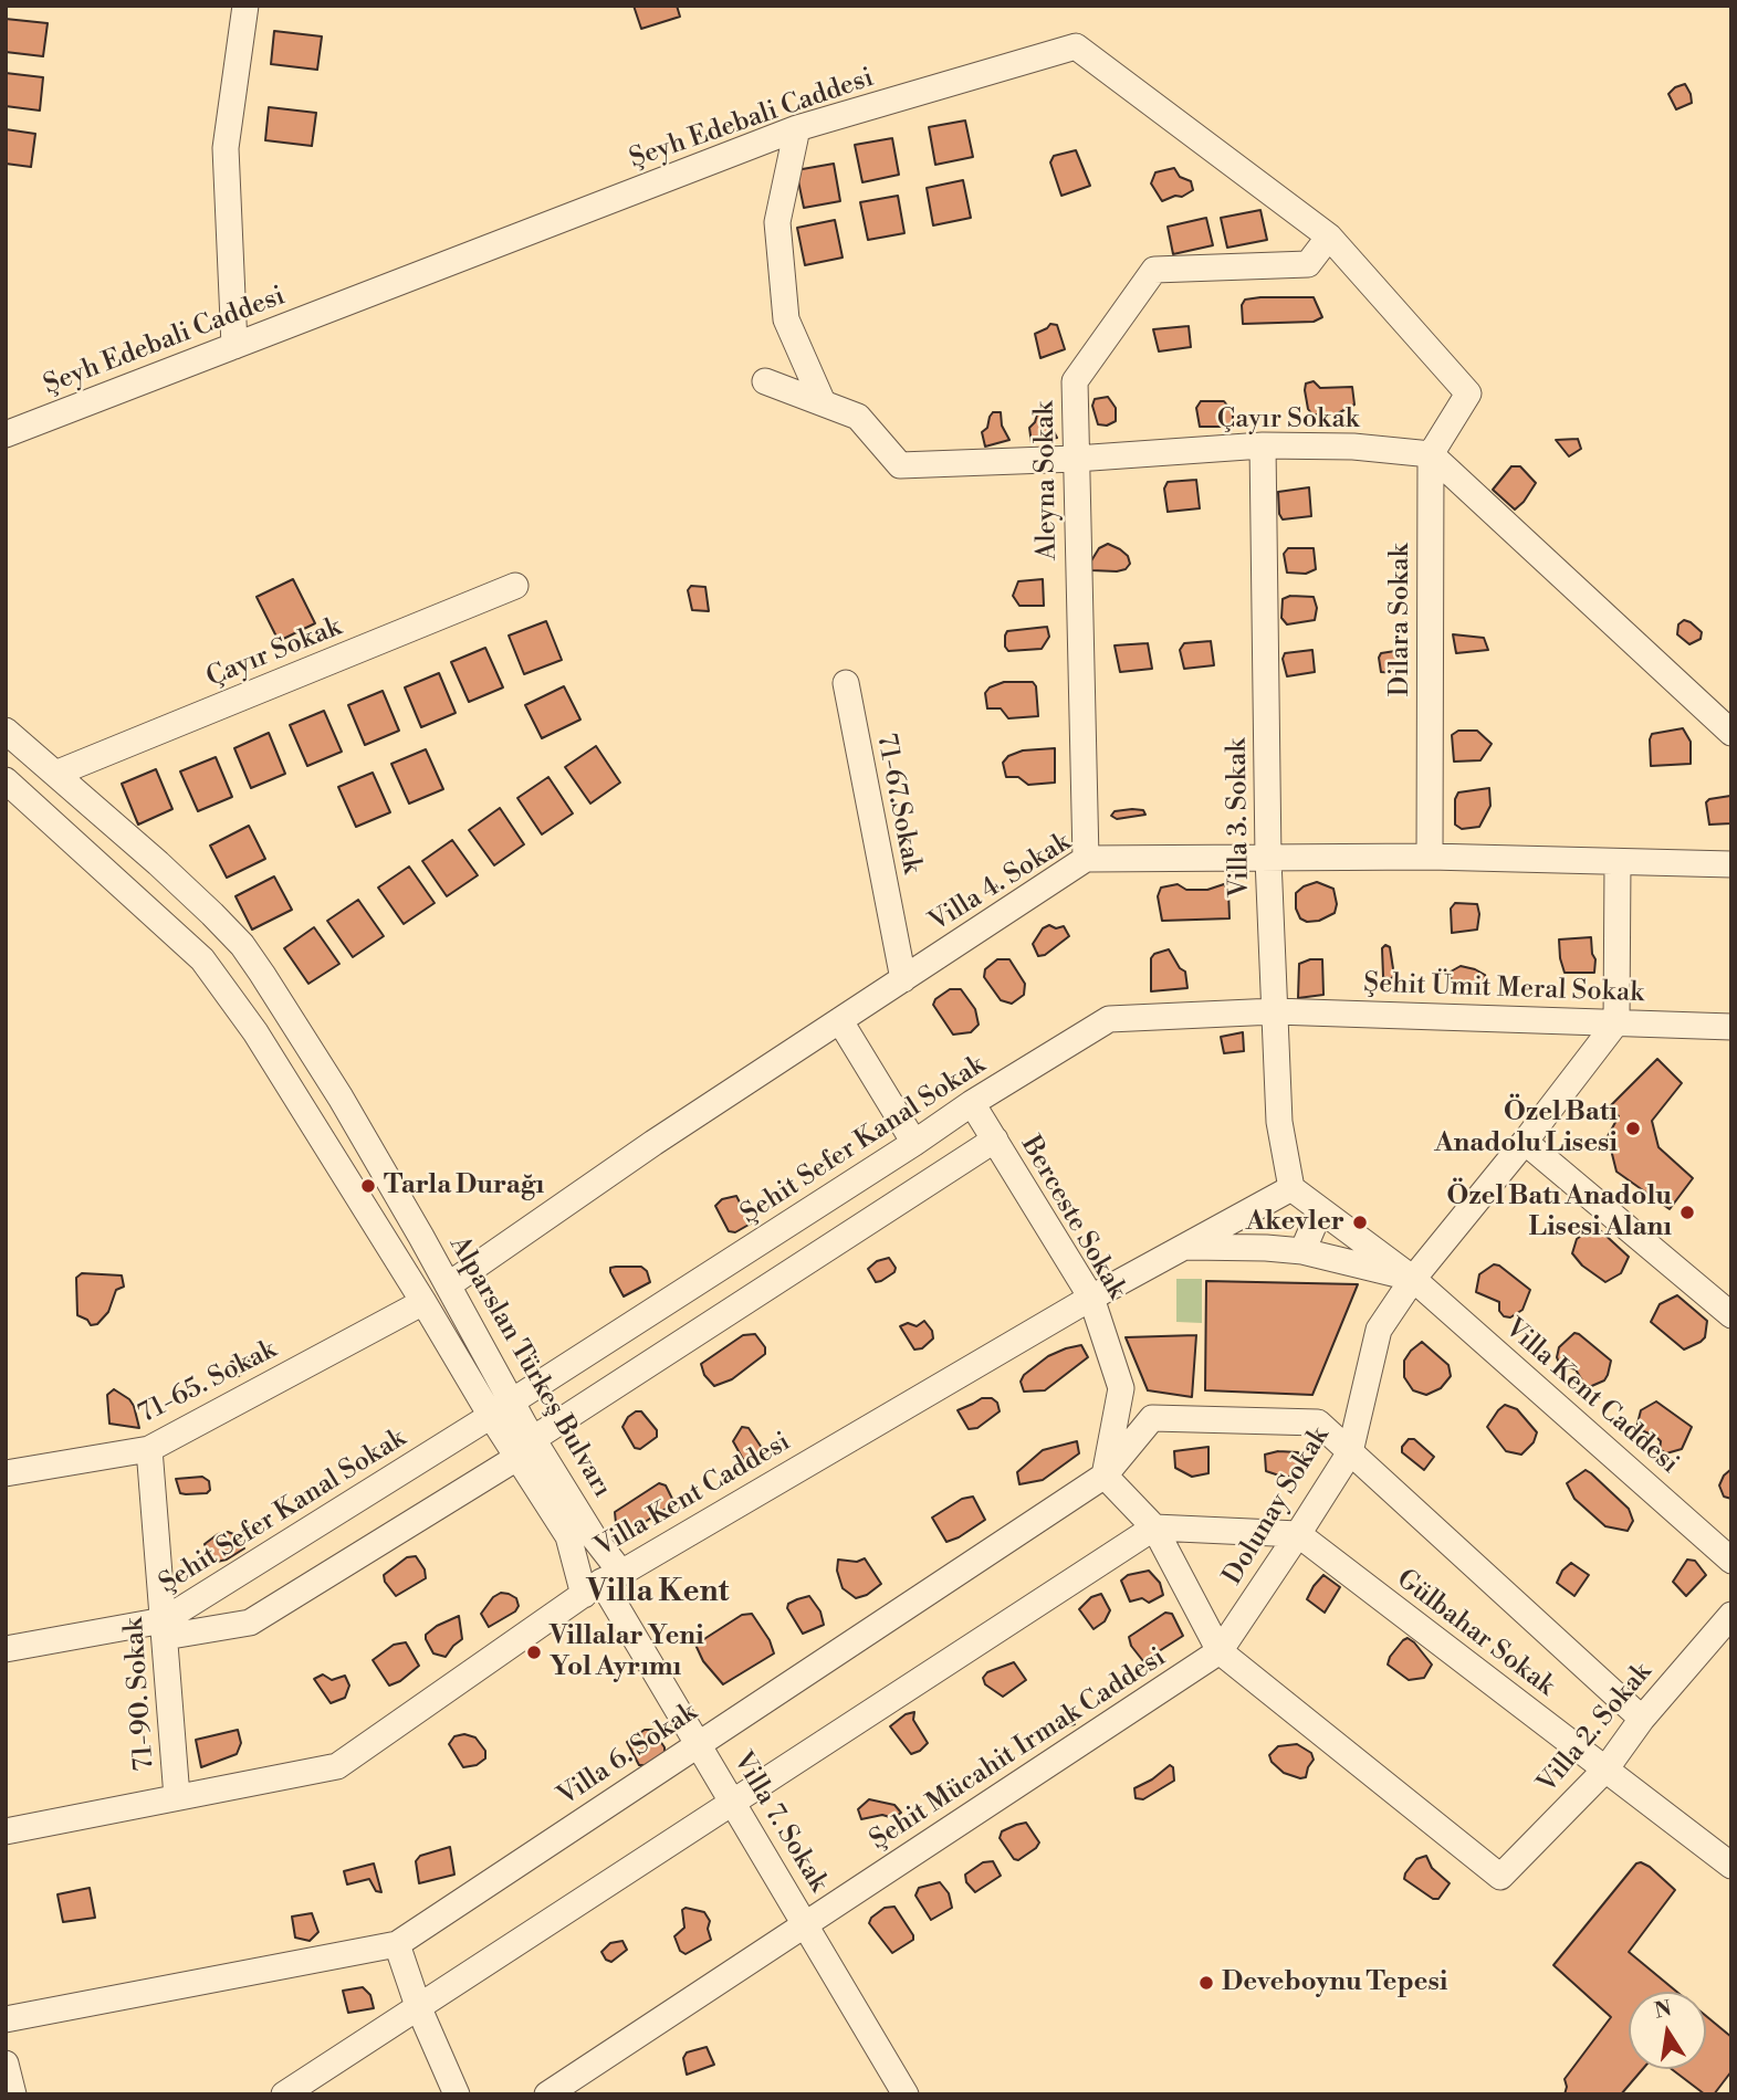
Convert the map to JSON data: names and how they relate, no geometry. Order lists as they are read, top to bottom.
{
  "streets": {
    "street": [
      "Şeyh Edebali Caddesi",
      "Çayır Sokak",
      "Aleyna Sokak",
      "Dilara Sokak",
      "71-67.Sokak",
      "Villa 3. Sokak",
      "Villa 4. Sokak",
      "Şehit Ümit Meral Sokak",
      "Şehit Sefer Kanal Sokak",
      "Berceste Sokak",
      "Alparslan Türkeş Bulvarı",
      "71-65. Sokak",
      "Villa Kent Caddesi",
      "Dolunay Sokak",
      "Gülbahar Sokak",
      "71-90. Sokak",
      "Villa 2. Sokak",
      "Şehit Mücahit Irmak Caddesi",
      "Villa 6. Sokak",
      "Villa 7. Sokak"
    ]
  },
  "crossings": [
    ["Şeyh Edebali Caddesi", "Çayır Sokak"],
    ["Şeyh Edebali Caddesi", "Aleyna Sokak"],
    ["Şeyh Edebali Caddesi", "Dilara Sokak"],
    ["Çayır Sokak", "Aleyna Sokak"],
    ["Çayır Sokak", "Dilara Sokak"],
    ["Çayır Sokak", "Villa 3. Sokak"],
    ["Çayır Sokak", "Alparslan Türkeş Bulvarı"],
    ["Aleyna Sokak", "Villa 4. Sokak"],
    ["Dilara Sokak", "Villa 4. Sokak"],
    ["71-67.Sokak", "Villa 4. Sokak"],
    ["Villa 3. Sokak", "Villa 4. Sokak"],
    ["Villa 3. Sokak", "Şehit Ümit Meral Sokak"],
    ["Villa 3. Sokak", "Şehit Sefer Kanal Sokak"],
    ["Villa 3. Sokak", "Villa Kent Caddesi"],
    ["Villa 4. Sokak", "Alparslan Türkeş Bulvarı"],
    ["Şehit Ümit Meral Sokak", "Şehit Sefer Kanal Sokak"],
    ["Şehit Ümit Meral Sokak", "Dolunay Sokak"],
    ["Şehit Sefer Kanal Sokak", "Berceste Sokak"],
    ["Şehit Sefer Kanal Sokak", "Alparslan Türkeş Bulvarı"],
    ["Şehit Sefer Kanal Sokak", "71-90. Sokak"],
    ["Berceste Sokak", "Villa Kent Caddesi"],
    ["Berceste Sokak", "Villa 6. Sokak"],
    ["Alparslan Türkeş Bulvarı", "71-65. Sokak"],
    ["Alparslan Türkeş Bulvarı", "Villa Kent Caddesi"],
    ["Alparslan Türkeş Bulvarı", "Villa 7. Sokak"],
    ["71-65. Sokak", "71-90. Sokak"],
    ["Villa Kent Caddesi", "Dolunay Sokak"],
    ["Villa Kent Caddesi", "71-90. Sokak"],
    ["Villa Kent Caddesi", "Villa 7. Sokak"],
    ["Dolunay Sokak", "Gülbahar Sokak"],
    ["Dolunay Sokak", "Villa 2. Sokak"],
    ["Dolunay Sokak", "Şehit Mücahit Irmak Caddesi"],
    ["Dolunay Sokak", "Villa 6. Sokak"],
    ["Gülbahar Sokak", "Villa 2. Sokak"],
    ["Gülbahar Sokak", "Villa 6. Sokak"],
    ["Villa 2. Sokak", "Şehit Mücahit Irmak Caddesi"],
    ["Şehit Mücahit Irmak Caddesi", "Villa 7. Sokak"],
    ["Villa 6. Sokak", "Villa 7. Sokak"]
  ],
  "districts": ["Villa Kent"],
  "places": [
    "Özel Batı Anadolu Lisesi",
    "Tarla Durağı",
    "Özel Batı Anadolu Lisesi Alanı",
    "Akevler",
    "Villalar Yeni Yol Ayrımı",
    "Deveboynu Tepesi"
  ],
  "north": "top"
}
